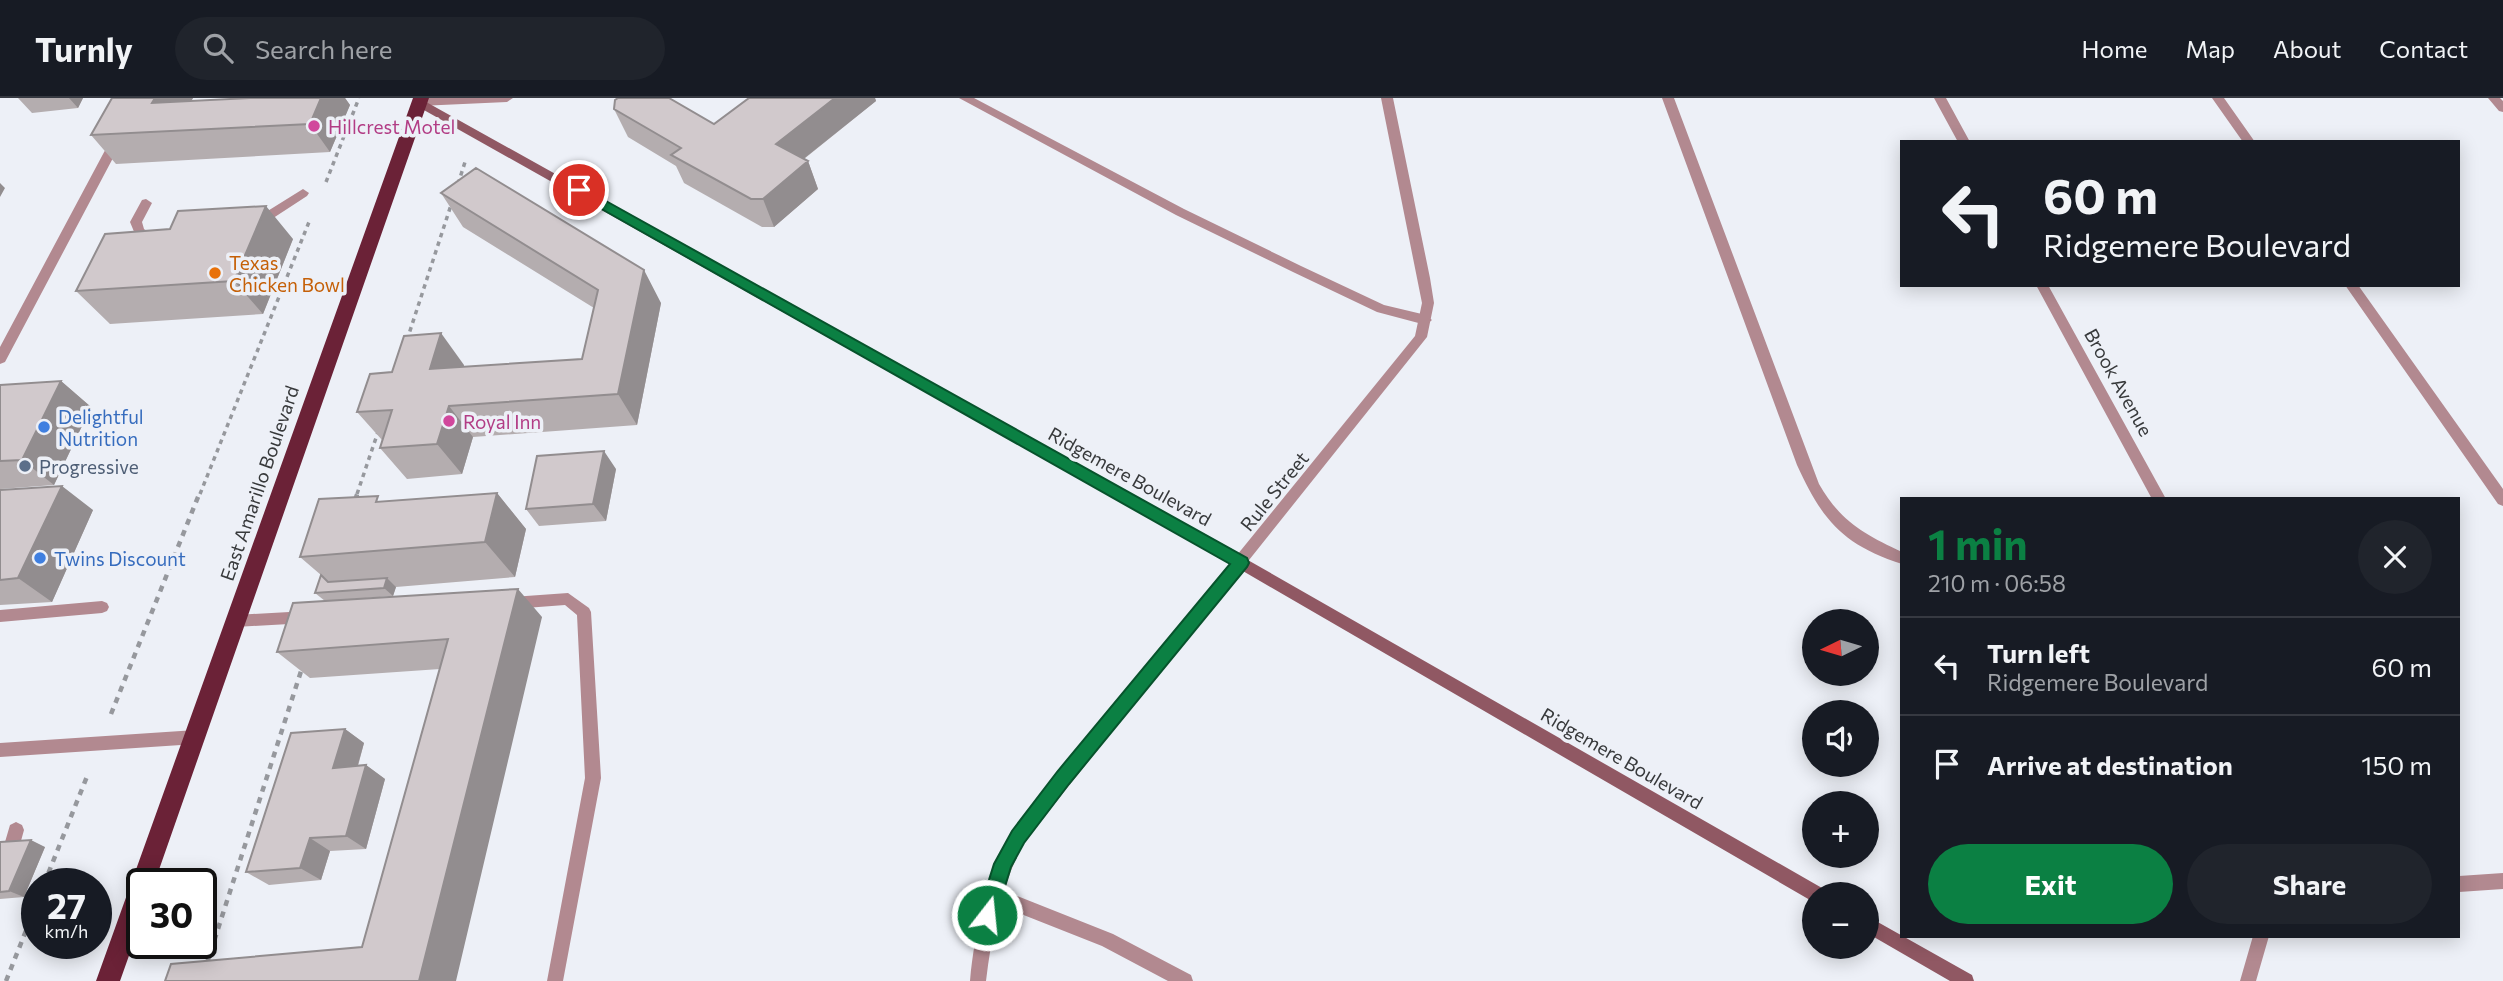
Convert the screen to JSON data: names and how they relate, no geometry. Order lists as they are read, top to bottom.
{
  "streets": {
    "highway": ["East Amarillo Boulevard"],
    "main road": ["Ridgemere Boulevard"],
    "street": ["Brook Avenue", "Rule Street"]
  },
  "crossings": [
    ["Ridgemere Boulevard", "East Amarillo Boulevard"],
    ["Ridgemere Boulevard", "Rule Street"]
  ],
  "places": [
    "Hillcrest Motel",
    "Texas Chicken Bowl",
    "Royal Inn",
    "Delightful Nutrition",
    "Progressive",
    "Twins Discount"
  ],
  "north": "left",
  "page": {
    "header": "Turnly",
    "search": "Search here",
    "nav": [
      "Home",
      "Map",
      "About",
      "Contact"
    ],
    "turn": ["60 m", "Ridgemere Boulevard"],
    "heading": ["1 min", "210 m · 06:58"],
    "map_buttons": ["+", "−"],
    "list": [
      {
        "name": "Turn left",
        "note": "Ridgemere Boulevard",
        "value": "60 m"
      },
      {
        "name": "Arrive at destination",
        "value": "150 m"
      }
    ],
    "buttons": ["Exit", "Share"],
    "speed": "27 km/h",
    "limit": "30"
  }
}
